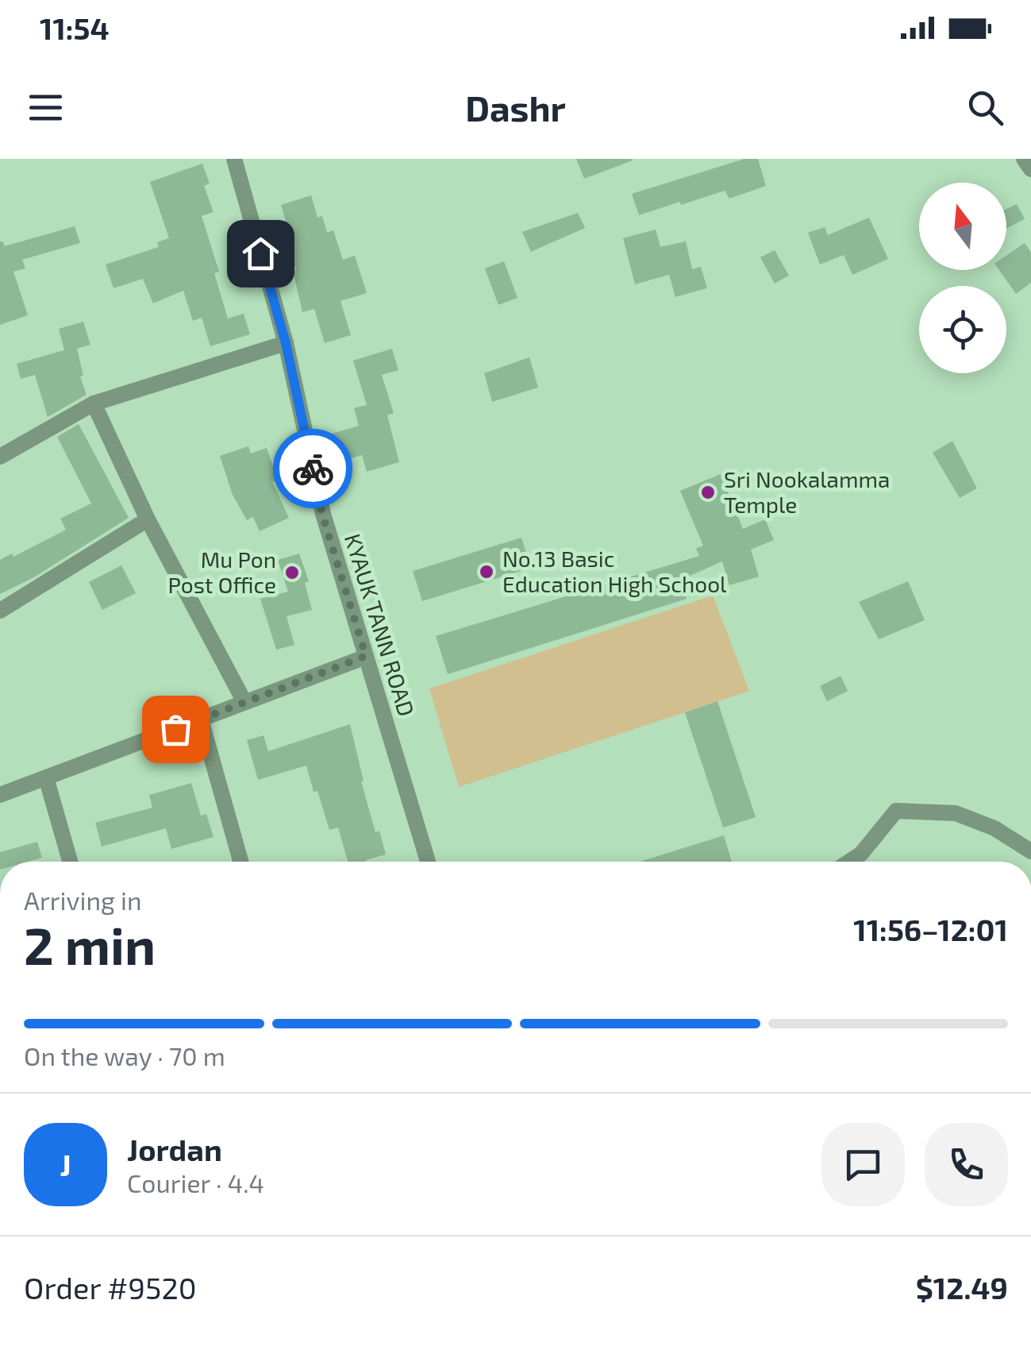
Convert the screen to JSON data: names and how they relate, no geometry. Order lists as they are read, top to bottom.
{
  "streets": {
    "street": ["KYAUK TANN ROAD"]
  },
  "places": ["Sri Nookalamma Temple", "No.13 Basic Education High School", "Mu Pon Post Office"],
  "north": "top",
  "page": {
    "status": "11:54",
    "header": "Dashr",
    "heading": ["2 min", "Arriving in", "11:56–12:01"],
    "panel": [
      "Jordan",
      "Courier · 4.4",
      "Order #9520",
      "$12.49"
    ],
    "bar": "On the way · 70 m",
    "round": "J"
  }
}
